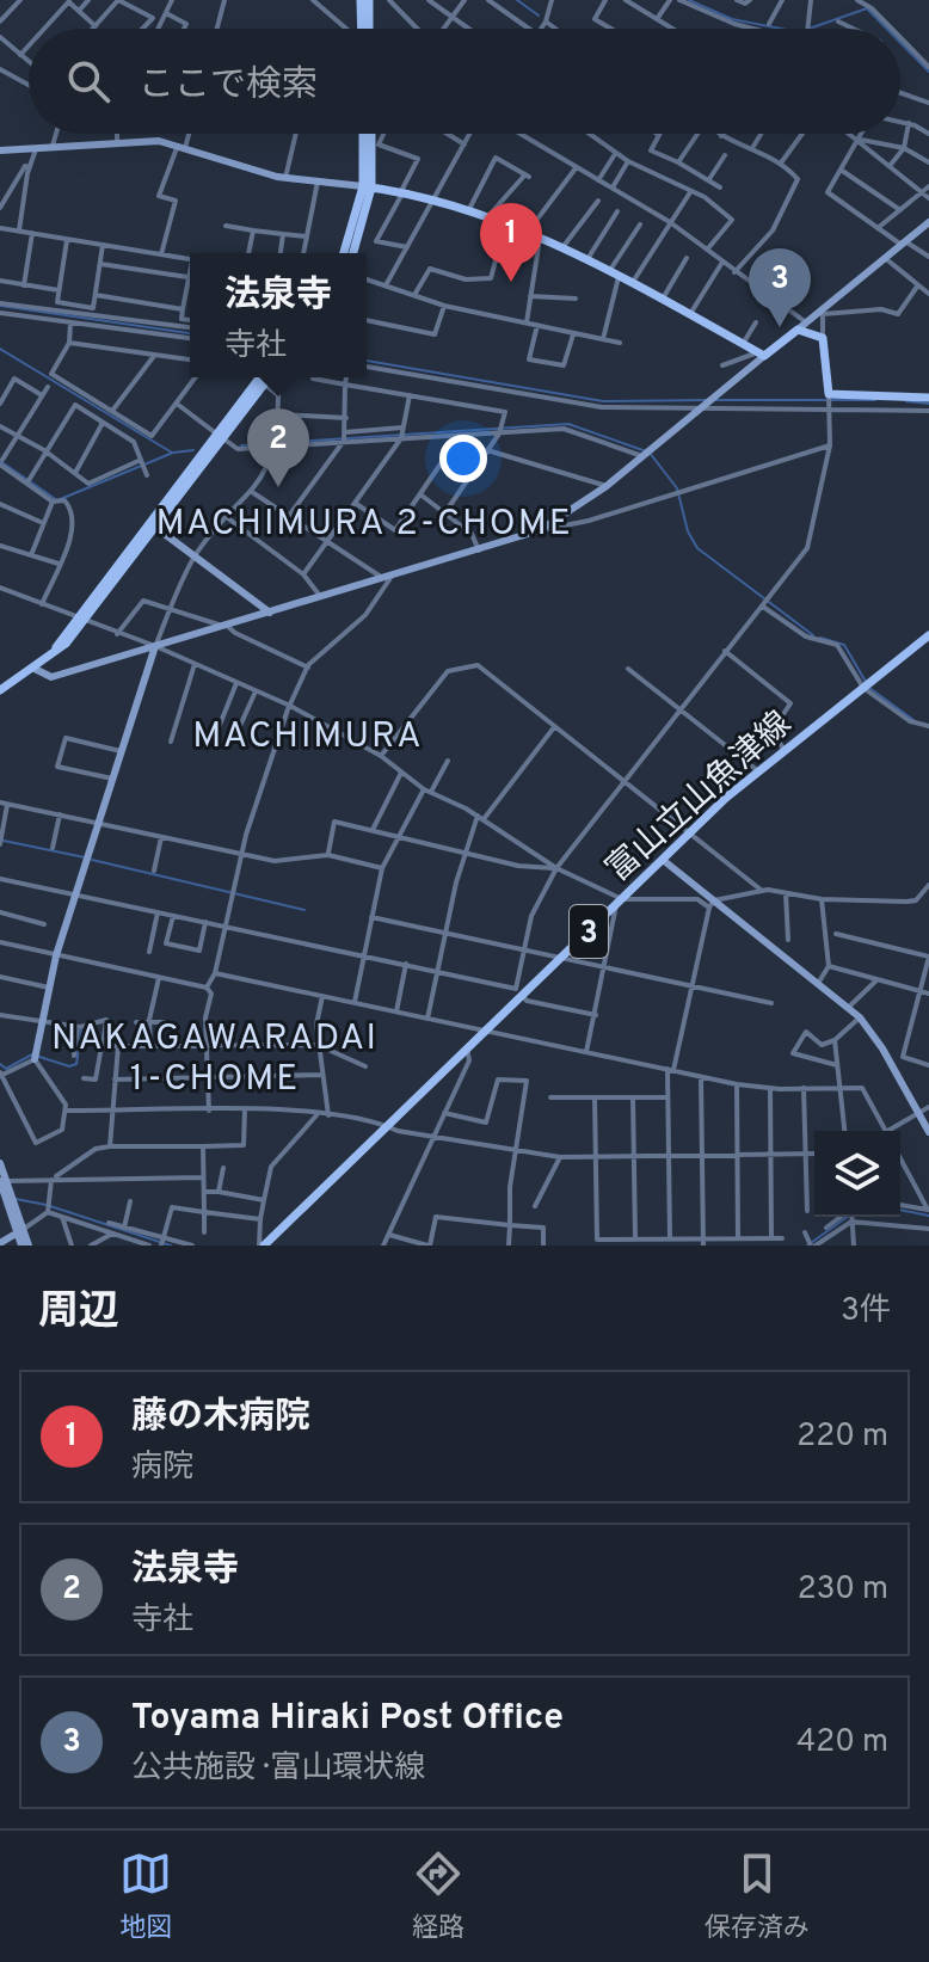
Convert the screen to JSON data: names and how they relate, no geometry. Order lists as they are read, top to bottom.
{
  "streets": {
    "main road": ["富山立山魚津線", "3"]
  },
  "districts": ["MACHIMURA 2-CHOME", "MACHIMURA", "NAKAGAWARADAI 1-CHOME"],
  "page": {
    "search": "ここで検索",
    "pins": ["1", "3", "2"],
    "popup": ["法泉寺", "寺社"],
    "heading": ["周辺", "3件"],
    "list": [
      {
        "mark": "1",
        "name": "藤の木病院",
        "note": "病院",
        "value": "220 m"
      },
      {
        "mark": "2",
        "name": "法泉寺",
        "note": "寺社",
        "value": "230 m"
      },
      {
        "mark": "3",
        "name": "Toyama Hiraki Post Office",
        "note": "公共施設 · 富山環状線",
        "value": "420 m"
      }
    ],
    "nav": ["地図", "経路", "保存済み"]
  }
}
